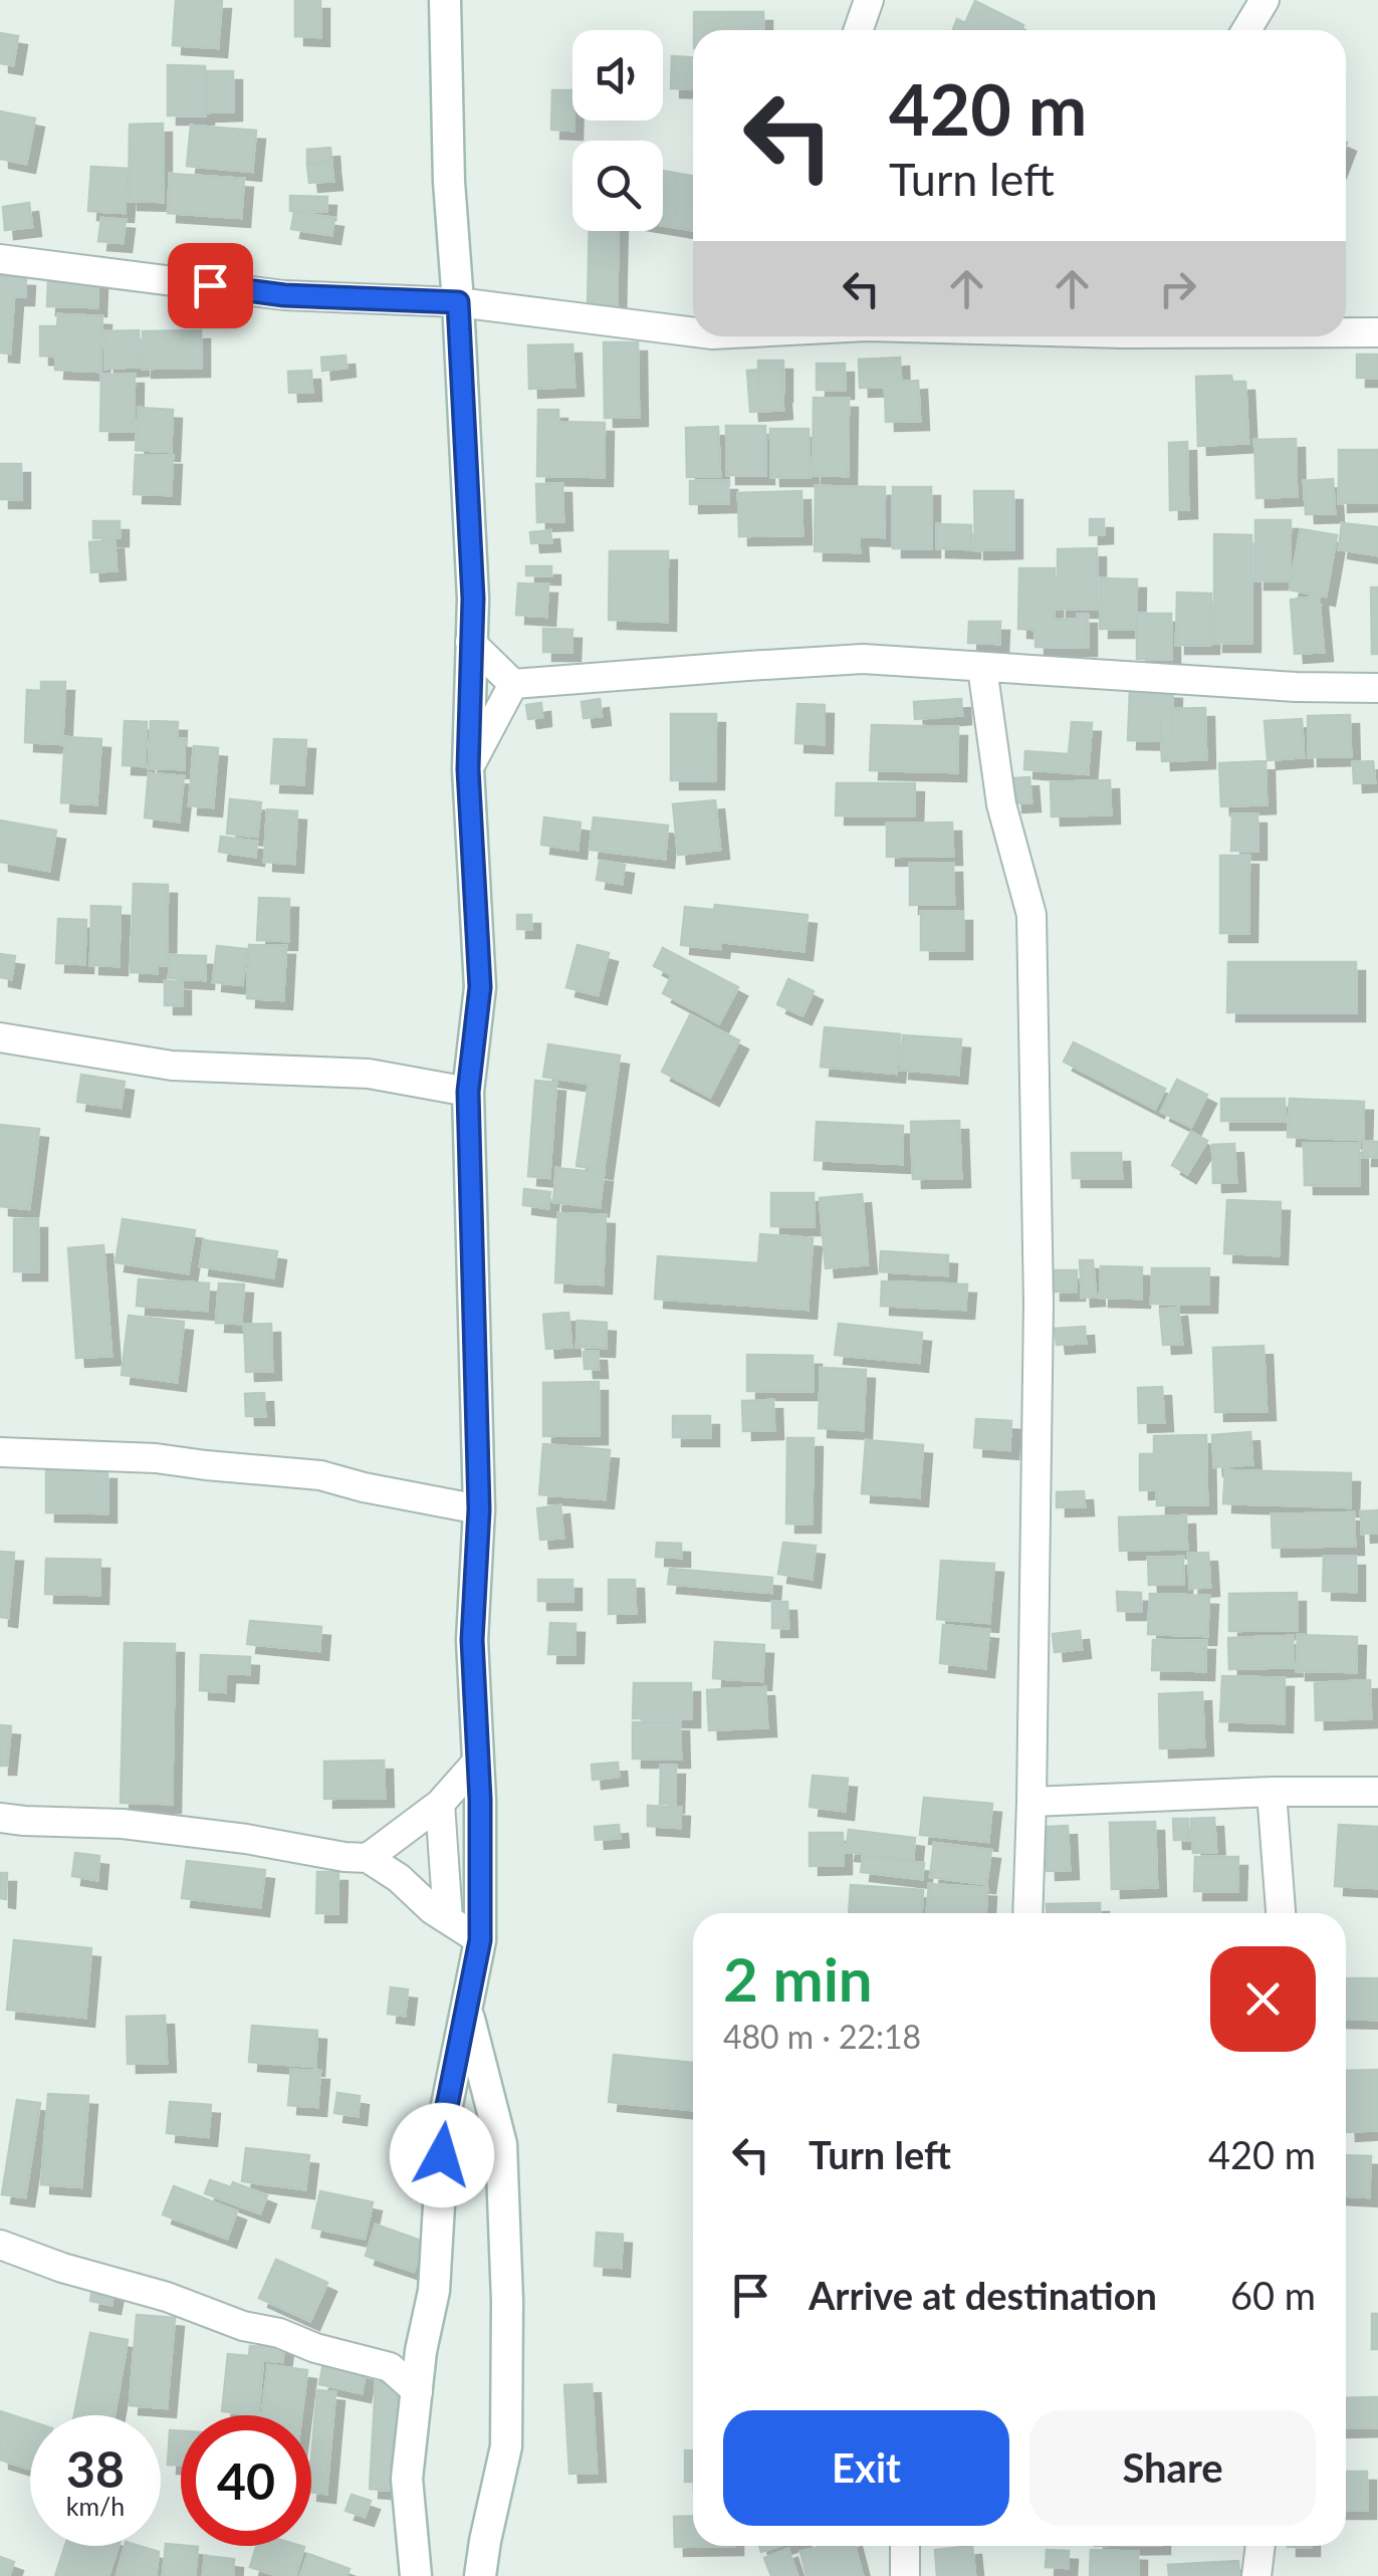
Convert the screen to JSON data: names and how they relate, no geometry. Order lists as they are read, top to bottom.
{
  "page": {
    "turn": ["420 m", "Turn left"],
    "heading": ["2 min", "480 m · 22:18"],
    "list": [
      {
        "name": "Turn left",
        "value": "420 m"
      },
      {
        "name": "Arrive at destination",
        "value": "60 m"
      }
    ],
    "buttons": ["Exit", "Share"],
    "speed": "38 km/h",
    "limit": "40"
  }
}
